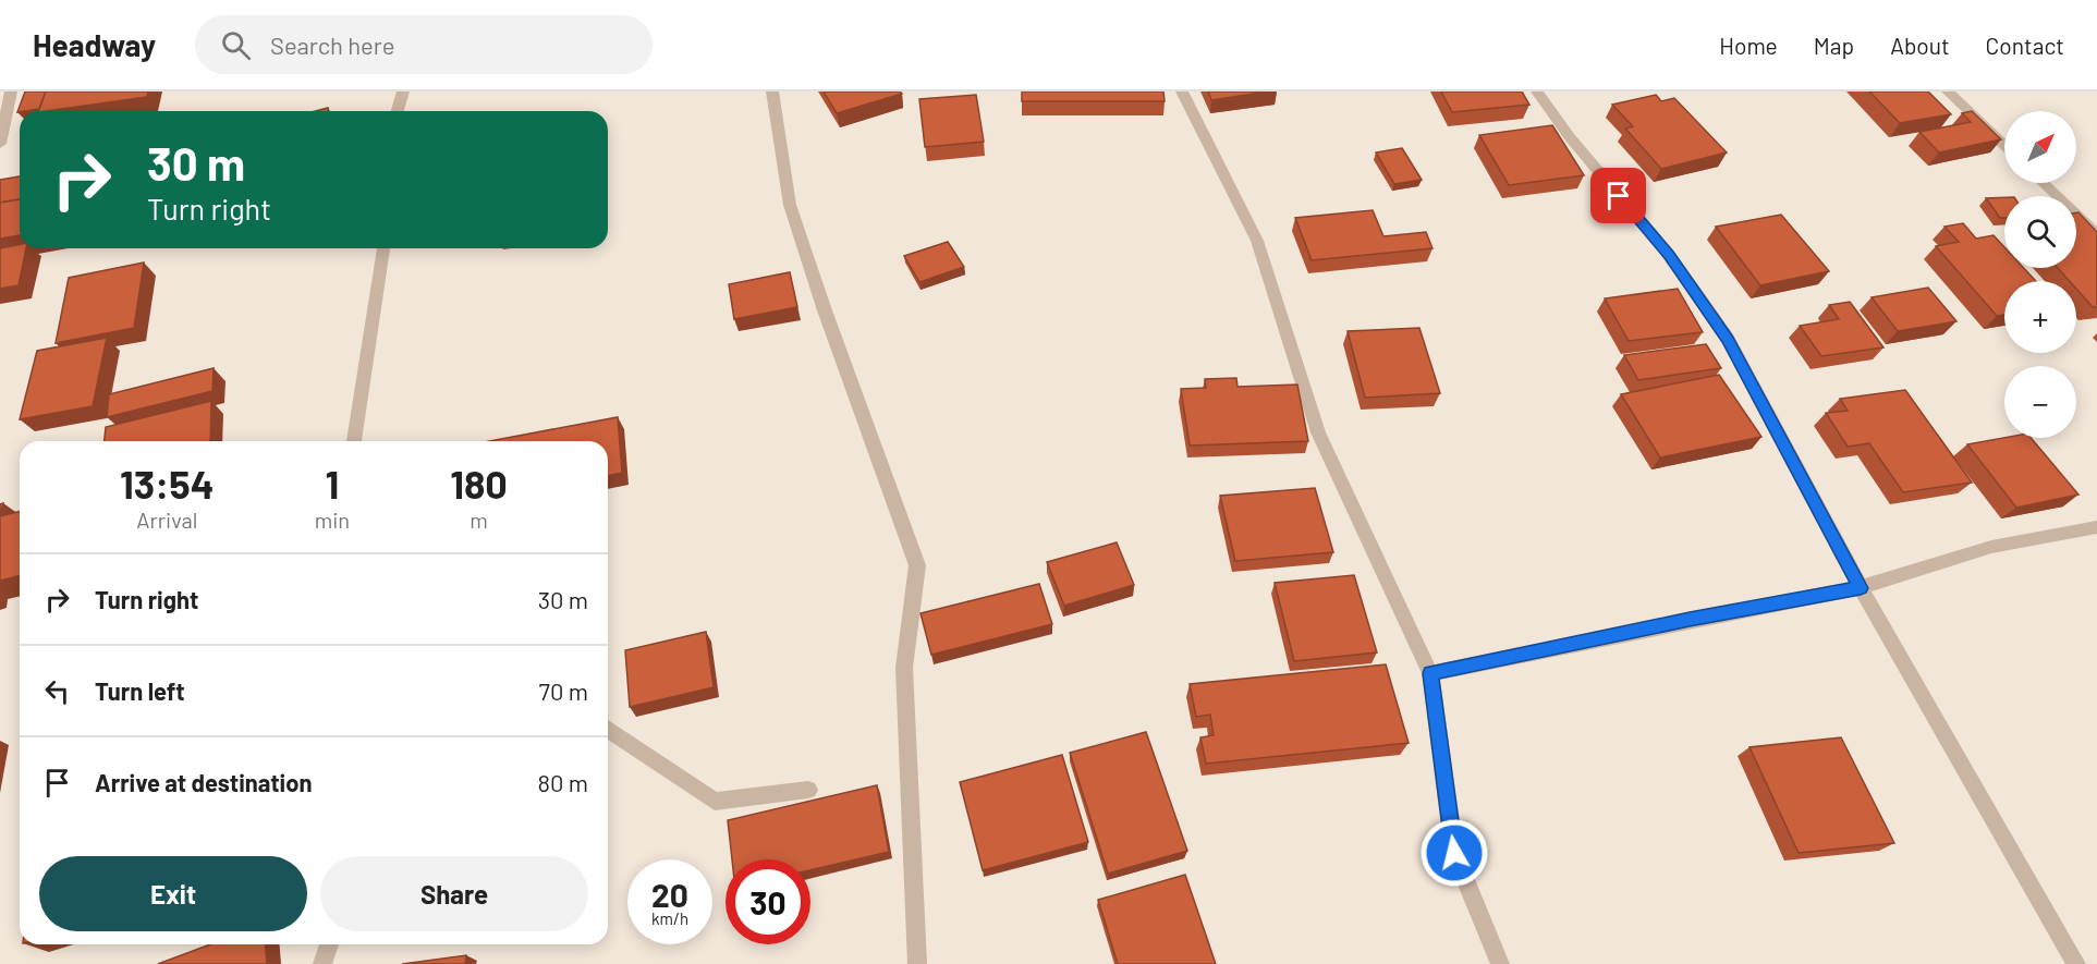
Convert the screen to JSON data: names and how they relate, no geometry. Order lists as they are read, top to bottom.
{
  "north": "top right",
  "page": {
    "header": "Headway",
    "search": "Search here",
    "nav": [
      "Home",
      "Map",
      "About",
      "Contact"
    ],
    "map_buttons": ["+", "−"],
    "turn": ["30 m", "Turn right"],
    "eta": [
      "13:54",
      "Arrival",
      "1",
      "min",
      "180",
      "m"
    ],
    "list": [
      {
        "name": "Turn right",
        "value": "30 m"
      },
      {
        "name": "Turn left",
        "value": "70 m"
      },
      {
        "name": "Arrive at destination",
        "value": "80 m"
      }
    ],
    "buttons": ["Exit", "Share"],
    "speed": "20 km/h",
    "limit": "30"
  }
}
